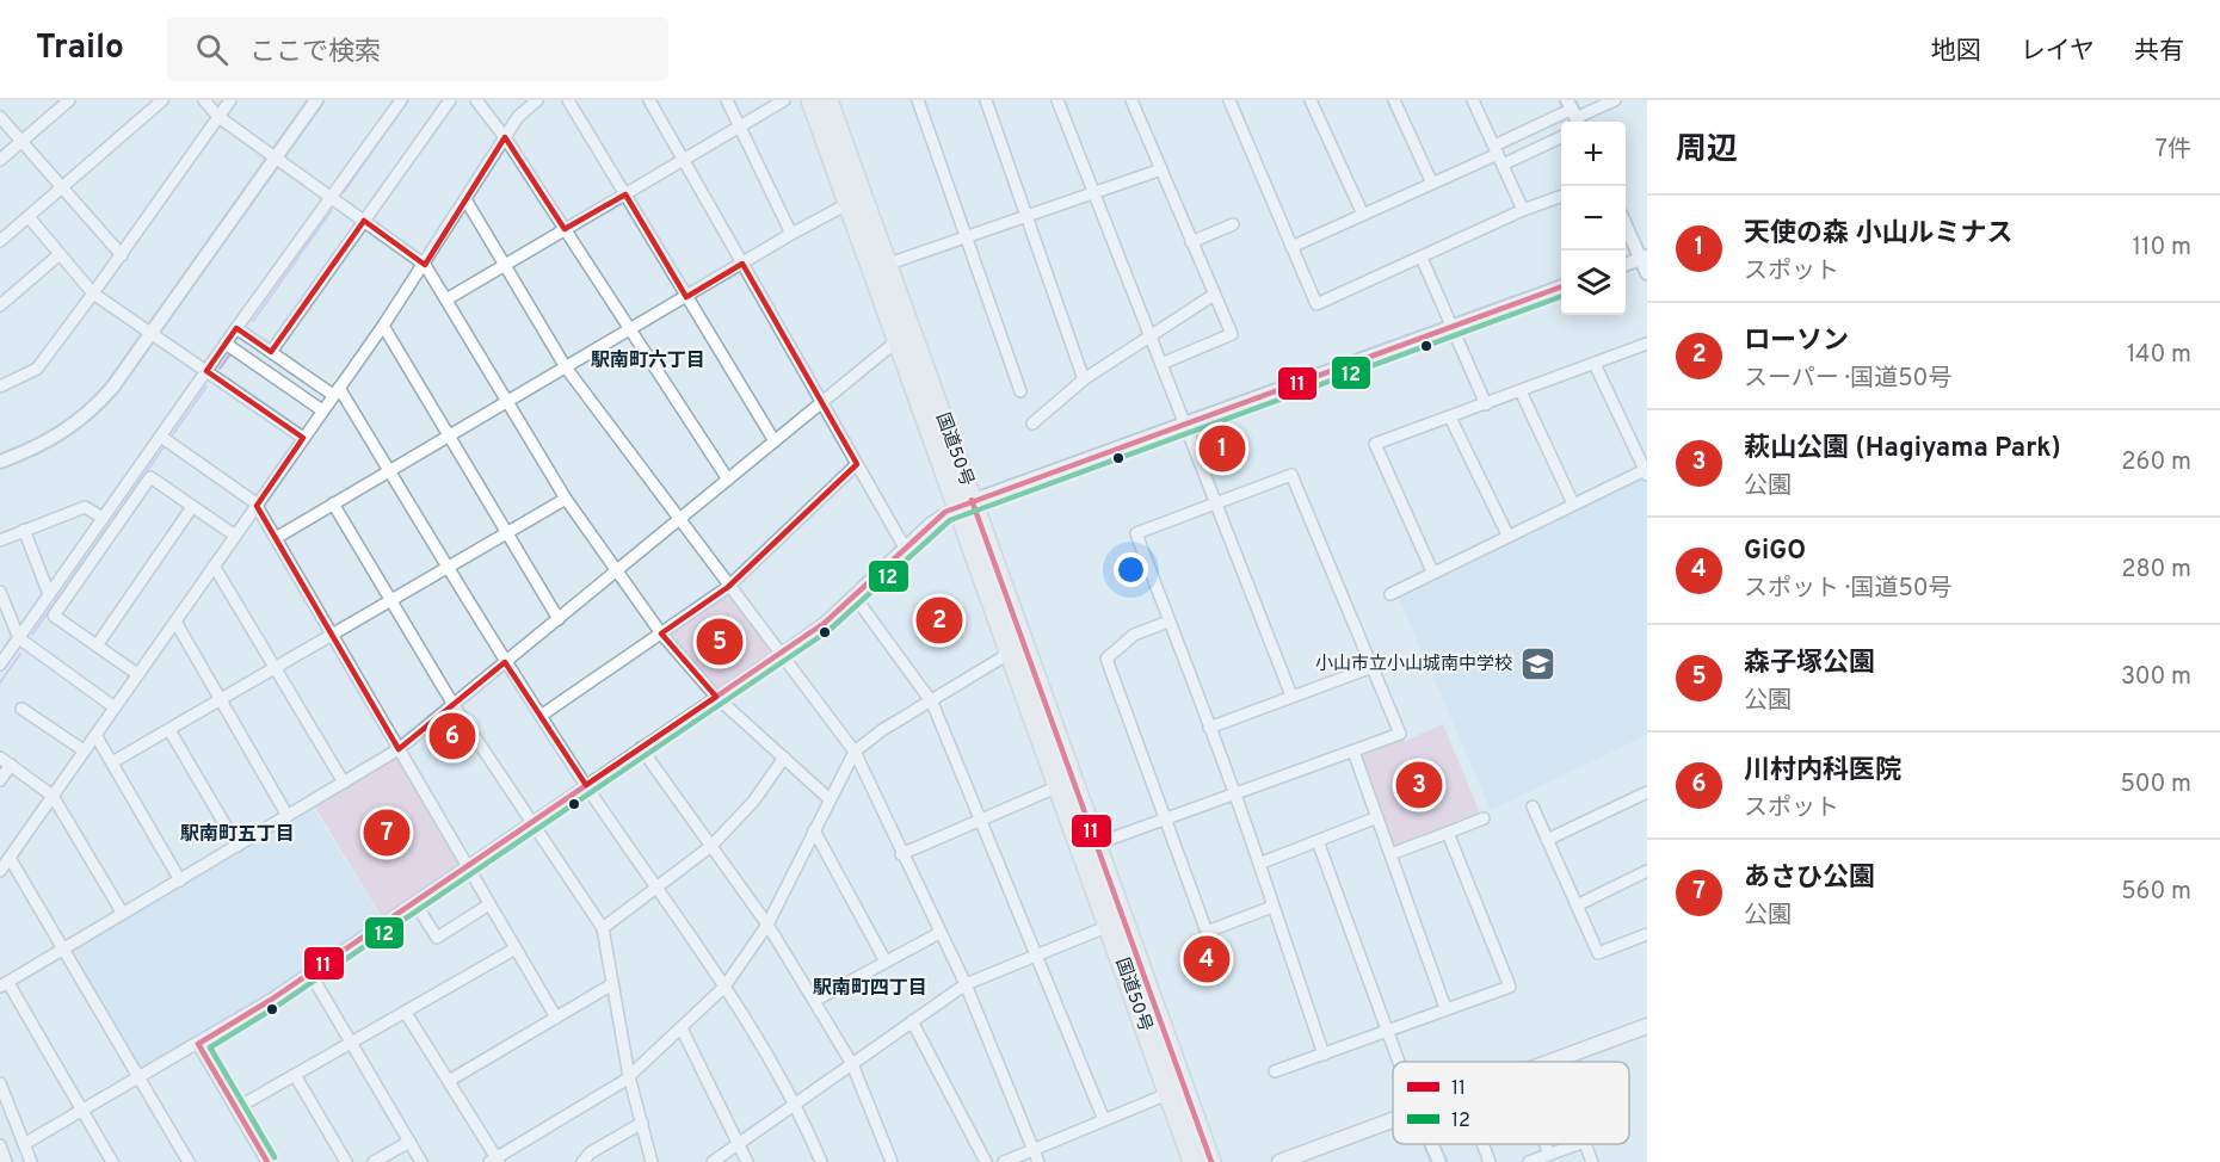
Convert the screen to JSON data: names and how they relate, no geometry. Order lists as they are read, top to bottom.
{
  "streets": {
    "highway": ["国道50号"]
  },
  "districts": ["駅南町六丁目", "駅南町五丁目", "駅南町四丁目"],
  "places": {
    "school or university": ["小山市立小山城南中学校"]
  },
  "lines": ["transit line 11", "transit line 12"],
  "legend": ["11", "12"],
  "page": {
    "header": "Trailo",
    "search": "ここで検索",
    "nav": ["地図", "レイヤ", "共有"],
    "heading": ["周辺", "7件"],
    "map_buttons": ["+", "−"],
    "list": [
      {
        "mark": "1",
        "name": "天使の森 小山ルミナス",
        "note": "スポット",
        "value": "110 m"
      },
      {
        "mark": "2",
        "name": "ローソン",
        "note": "スーパー · 国道50号",
        "value": "140 m"
      },
      {
        "mark": "3",
        "name": "萩山公園 (Hagiyama Park)",
        "note": "公園",
        "value": "260 m"
      },
      {
        "mark": "4",
        "name": "GiGO",
        "note": "スポット · 国道50号",
        "value": "280 m"
      },
      {
        "mark": "5",
        "name": "森子塚公園",
        "note": "公園",
        "value": "300 m"
      },
      {
        "mark": "6",
        "name": "川村内科医院",
        "note": "スポット",
        "value": "500 m"
      },
      {
        "mark": "7",
        "name": "あさひ公園",
        "note": "公園",
        "value": "560 m"
      }
    ],
    "pins": [
      "1",
      "2",
      "5",
      "6",
      "3",
      "7",
      "4"
    ]
  }
}
